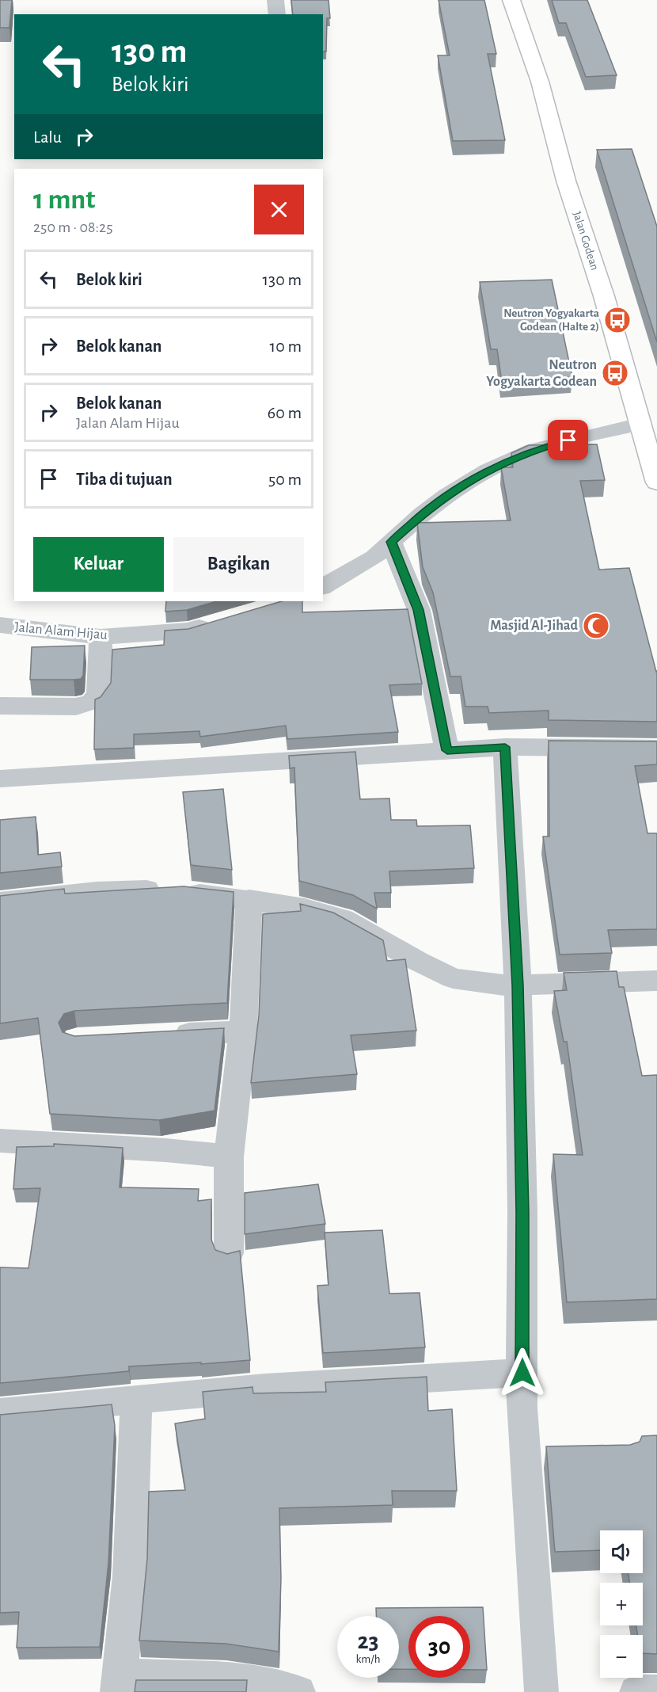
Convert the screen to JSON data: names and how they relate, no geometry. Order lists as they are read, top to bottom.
{
  "streets": {
    "main road": ["Jalan Godean"],
    "street": ["Jalan Alam Hijau"]
  },
  "places": {
    "bus stop": ["Neutron Yogyakarta Godean (Halte 2)", "Neutron Yogyakarta Godean"],
    "mosque": ["Masjid Al-Jihad"]
  },
  "page": {
    "turn": ["130 m", "Belok kiri"],
    "then": "Lalu",
    "heading": ["1 mnt", "250 m · 08:25"],
    "list": [
      {
        "name": "Belok kiri",
        "value": "130 m"
      },
      {
        "name": "Belok kanan",
        "value": "10 m"
      },
      {
        "name": "Belok kanan",
        "note": "Jalan Alam Hijau",
        "value": "60 m"
      },
      {
        "name": "Tiba di tujuan",
        "value": "50 m"
      }
    ],
    "buttons": ["Keluar", "Bagikan"],
    "map_buttons": ["+", "−"],
    "speed": "23 km/h",
    "limit": "30"
  }
}
